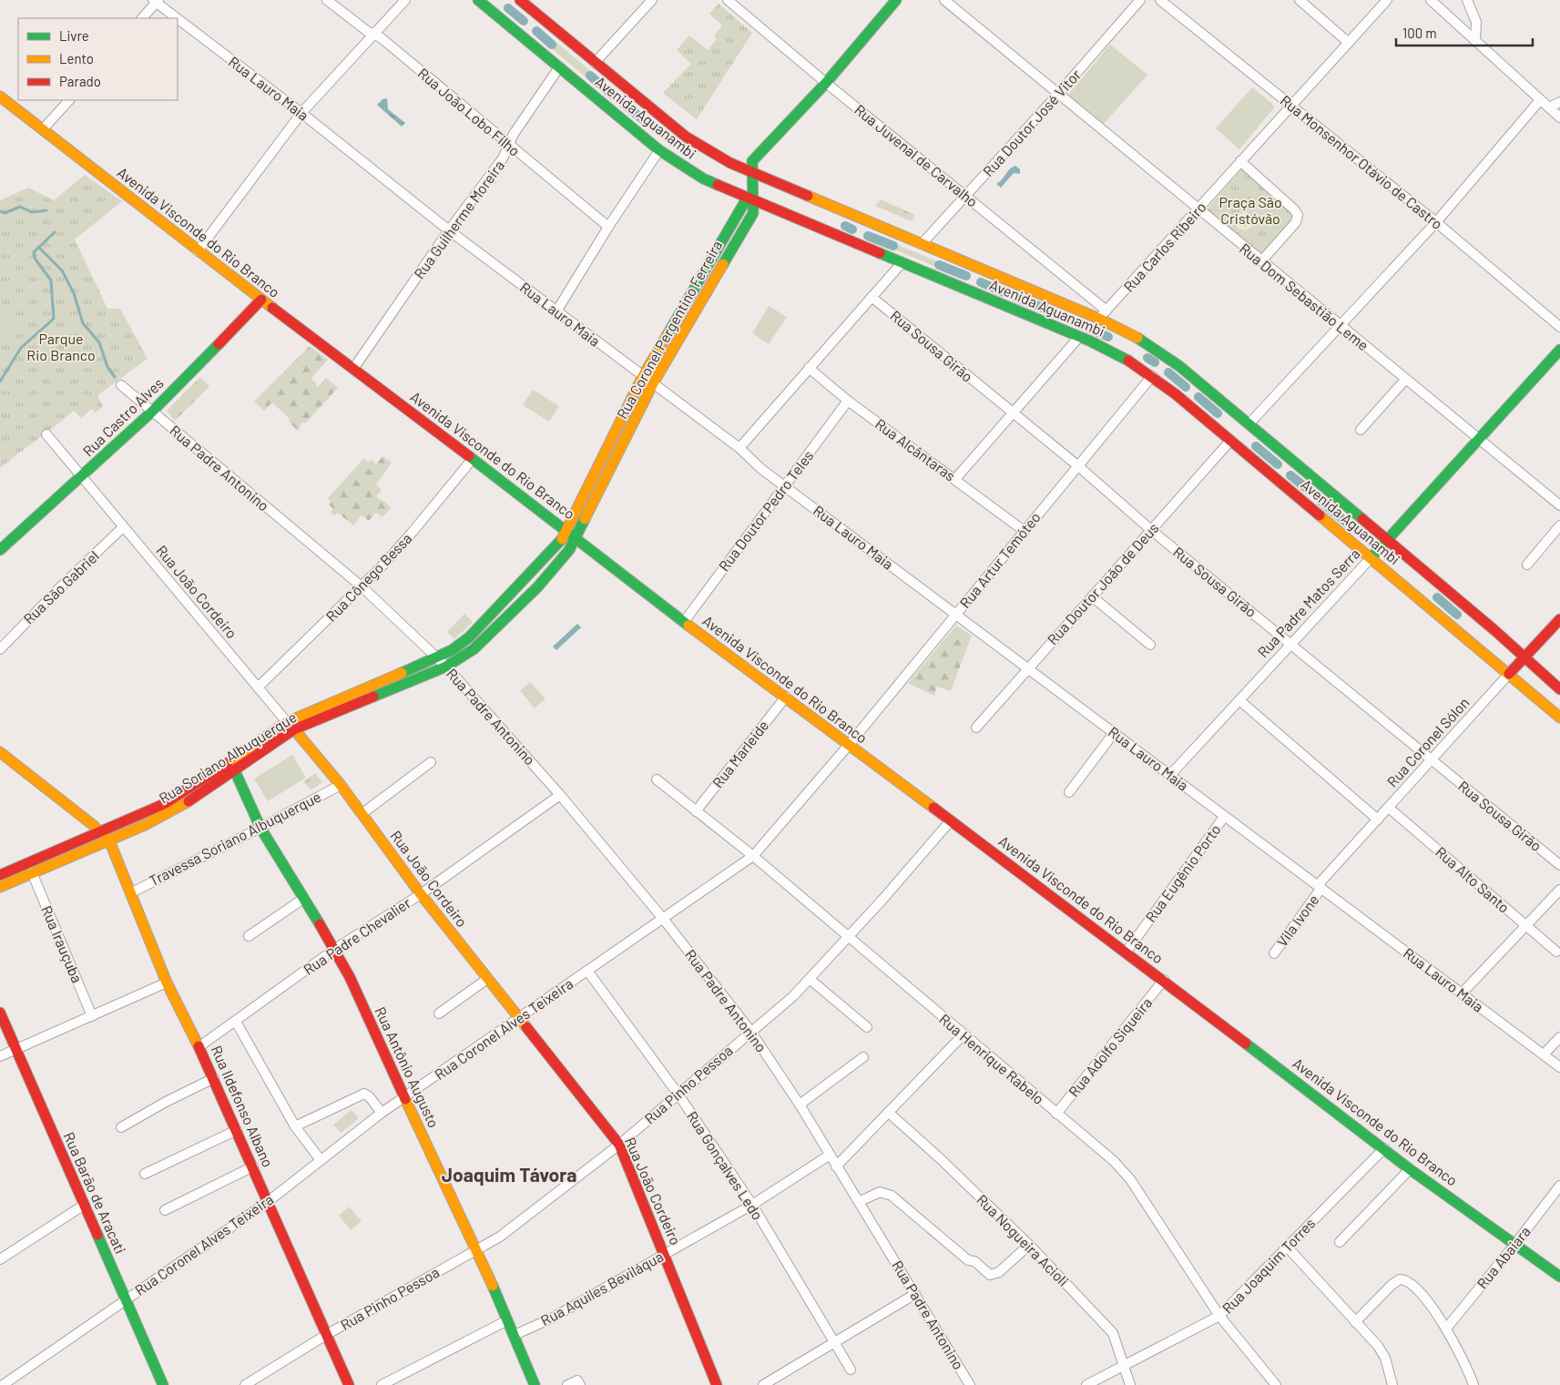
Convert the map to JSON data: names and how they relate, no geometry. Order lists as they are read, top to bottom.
{
  "streets": {
    "main road": [
      "Avenida Aguanambi",
      "Avenida Visconde do Rio Branco",
      "Rua Coronel Pergentino Ferreira",
      "Rua Castro Alves",
      "Rua João Cordeiro",
      "Rua Padre Matos Serra",
      "Rua Coronel Sólon",
      "Rua Soriano Albuquerque",
      "Rua Antônio Augusto",
      "Rua Ildefonso Albano",
      "Rua Barão de Aracati"
    ],
    "street": [
      "Rua Lauro Maia",
      "Rua João Lobo Filho",
      "Rua Doutor José Vitor",
      "Rua Juvenal de Carvalho",
      "Rua Monsenhor Otávio de Castro",
      "Rua Guilherme Moreira",
      "Rua Carlos Ribeiro",
      "Rua Dom Sebastião Leme",
      "Rua Sousa Girão",
      "Rua Alcântaras",
      "Rua Padre Antonino",
      "Rua Doutor Pedro Teles",
      "Rua Artur Temóteo",
      "Rua Cônego Bessa",
      "Rua Doutor João de Deus",
      "Rua São Gabriel",
      "Rua Marleide",
      "Travessa Soriano Albuquerque",
      "Rua Eugênio Porto",
      "Rua Alto Santo",
      "Vila Ivone",
      "Rua Padre Chevalier",
      "Rua Irauçuba",
      "Rua Coronel Alves Teixeira",
      "Rua Adolfo Siqueira",
      "Rua Henrique Rabelo",
      "Rua Pinho Pessoa",
      "Rua Gonçalves Ledo",
      "Rua Nogueira Acioli",
      "Rua Abaiara",
      "Rua Joaquim Torres",
      "Rua Aquiles Beviláqua"
    ]
  },
  "crossings": [
    ["Rua Lauro Maia", "Rua Guilherme Moreira"],
    ["Rua Lauro Maia", "Rua Coronel Pergentino Ferreira"],
    ["Rua Lauro Maia", "Rua Doutor Pedro Teles"],
    ["Rua Lauro Maia", "Rua Artur Temóteo"],
    ["Rua Lauro Maia", "Rua Doutor João de Deus"],
    ["Rua Lauro Maia", "Rua Padre Matos Serra"],
    ["Rua Lauro Maia", "Rua Coronel Sólon"],
    ["Rua Lauro Maia", "Rua Eugênio Porto"],
    ["Rua Lauro Maia", "Vila Ivone"],
    ["Rua João Lobo Filho", "Rua Guilherme Moreira"],
    ["Avenida Aguanambi", "Rua Doutor José Vitor"],
    ["Avenida Aguanambi", "Rua Guilherme Moreira"],
    ["Avenida Aguanambi", "Rua Carlos Ribeiro"],
    ["Avenida Aguanambi", "Rua Coronel Pergentino Ferreira"],
    ["Avenida Aguanambi", "Rua Artur Temóteo"],
    ["Avenida Aguanambi", "Rua Doutor João de Deus"],
    ["Avenida Aguanambi", "Rua Padre Matos Serra"],
    ["Avenida Aguanambi", "Rua Coronel Sólon"],
    ["Rua Doutor José Vitor", "Rua Juvenal de Carvalho"],
    ["Rua Doutor José Vitor", "Rua Dom Sebastião Leme"],
    ["Rua Juvenal de Carvalho", "Rua Carlos Ribeiro"],
    ["Rua Juvenal de Carvalho", "Rua Coronel Pergentino Ferreira"],
    ["Rua Monsenhor Otávio de Castro", "Rua Carlos Ribeiro"],
    ["Rua Guilherme Moreira", "Avenida Visconde do Rio Branco"],
    ["Avenida Visconde do Rio Branco", "Rua Coronel Pergentino Ferreira"],
    ["Avenida Visconde do Rio Branco", "Rua Castro Alves"],
    ["Avenida Visconde do Rio Branco", "Rua Doutor Pedro Teles"],
    ["Avenida Visconde do Rio Branco", "Rua Artur Temóteo"],
    ["Avenida Visconde do Rio Branco", "Rua Cônego Bessa"],
    ["Avenida Visconde do Rio Branco", "Rua Marleide"],
    ["Avenida Visconde do Rio Branco", "Rua Eugênio Porto"],
    ["Avenida Visconde do Rio Branco", "Rua Coronel Alves Teixeira"],
    ["Avenida Visconde do Rio Branco", "Rua Adolfo Siqueira"],
    ["Avenida Visconde do Rio Branco", "Rua Pinho Pessoa"],
    ["Avenida Visconde do Rio Branco", "Rua Abaiara"],
    ["Avenida Visconde do Rio Branco", "Rua Joaquim Torres"],
    ["Rua Carlos Ribeiro", "Rua Dom Sebastião Leme"],
    ["Rua Dom Sebastião Leme", "Rua Padre Matos Serra"],
    ["Rua Coronel Pergentino Ferreira", "Rua Padre Antonino"],
    ["Rua Coronel Pergentino Ferreira", "Rua Soriano Albuquerque"],
    ["Rua Sousa Girão", "Rua Artur Temóteo"],
    ["Rua Sousa Girão", "Rua Doutor João de Deus"],
    ["Rua Sousa Girão", "Rua Padre Matos Serra"],
    ["Rua Sousa Girão", "Rua Coronel Sólon"],
    ["Rua Castro Alves", "Rua Padre Antonino"],
    ["Rua Castro Alves", "Rua João Cordeiro"],
    ["Rua Alcântaras", "Rua Doutor Pedro Teles"],
    ["Rua Alcântaras", "Rua Artur Temóteo"],
    ["Rua Padre Antonino", "Rua Cônego Bessa"],
    ["Rua Padre Antonino", "Rua Soriano Albuquerque"],
    ["Rua Padre Antonino", "Rua Padre Chevalier"],
    ["Rua Padre Antonino", "Rua Coronel Alves Teixeira"],
    ["Rua Padre Antonino", "Rua Pinho Pessoa"],
    ["Rua Padre Antonino", "Rua Aquiles Beviláqua"],
    ["Rua Artur Temóteo", "Rua Coronel Alves Teixeira"],
    ["Rua Cônego Bessa", "Rua João Cordeiro"],
    ["Rua São Gabriel", "Rua João Cordeiro"],
    ["Rua João Cordeiro", "Rua Soriano Albuquerque"],
    ["Rua João Cordeiro", "Travessa Soriano Albuquerque"],
    ["Rua João Cordeiro", "Rua Padre Chevalier"],
    ["Rua João Cordeiro", "Rua Coronel Alves Teixeira"],
    ["Rua João Cordeiro", "Rua Pinho Pessoa"],
    ["Rua João Cordeiro", "Rua Aquiles Beviláqua"],
    ["Rua Coronel Sólon", "Rua Alto Santo"],
    ["Rua Coronel Sólon", "Vila Ivone"],
    ["Rua Marleide", "Rua Henrique Rabelo"],
    ["Rua Soriano Albuquerque", "Rua Irauçuba"],
    ["Rua Soriano Albuquerque", "Rua Antônio Augusto"],
    ["Rua Soriano Albuquerque", "Rua Ildefonso Albano"],
    ["Travessa Soriano Albuquerque", "Rua Antônio Augusto"],
    ["Travessa Soriano Albuquerque", "Rua Ildefonso Albano"],
    ["Rua Padre Chevalier", "Rua Antônio Augusto"],
    ["Rua Padre Chevalier", "Rua Ildefonso Albano"],
    ["Rua Coronel Alves Teixeira", "Rua Henrique Rabelo"],
    ["Rua Coronel Alves Teixeira", "Rua Antônio Augusto"],
    ["Rua Coronel Alves Teixeira", "Rua Ildefonso Albano"],
    ["Rua Coronel Alves Teixeira", "Rua Gonçalves Ledo"],
    ["Rua Coronel Alves Teixeira", "Rua Barão de Aracati"],
    ["Rua Adolfo Siqueira", "Rua Henrique Rabelo"],
    ["Rua Henrique Rabelo", "Rua Pinho Pessoa"],
    ["Rua Henrique Rabelo", "Rua Joaquim Torres"],
    ["Rua Antônio Augusto", "Rua Pinho Pessoa"],
    ["Rua Antônio Augusto", "Rua Aquiles Beviláqua"],
    ["Rua Pinho Pessoa", "Rua Ildefonso Albano"],
    ["Rua Pinho Pessoa", "Rua Gonçalves Ledo"],
    ["Rua Gonçalves Ledo", "Rua Aquiles Beviláqua"],
    ["Rua Nogueira Acioli", "Rua Joaquim Torres"]
  ],
  "districts": ["Joaquim Távora"],
  "parks": ["Praça São Cristóvão", "Parque Rio Branco"],
  "legend": ["Livre", "Lento", "Parado"],
  "scale_bar": "100 m"
}
